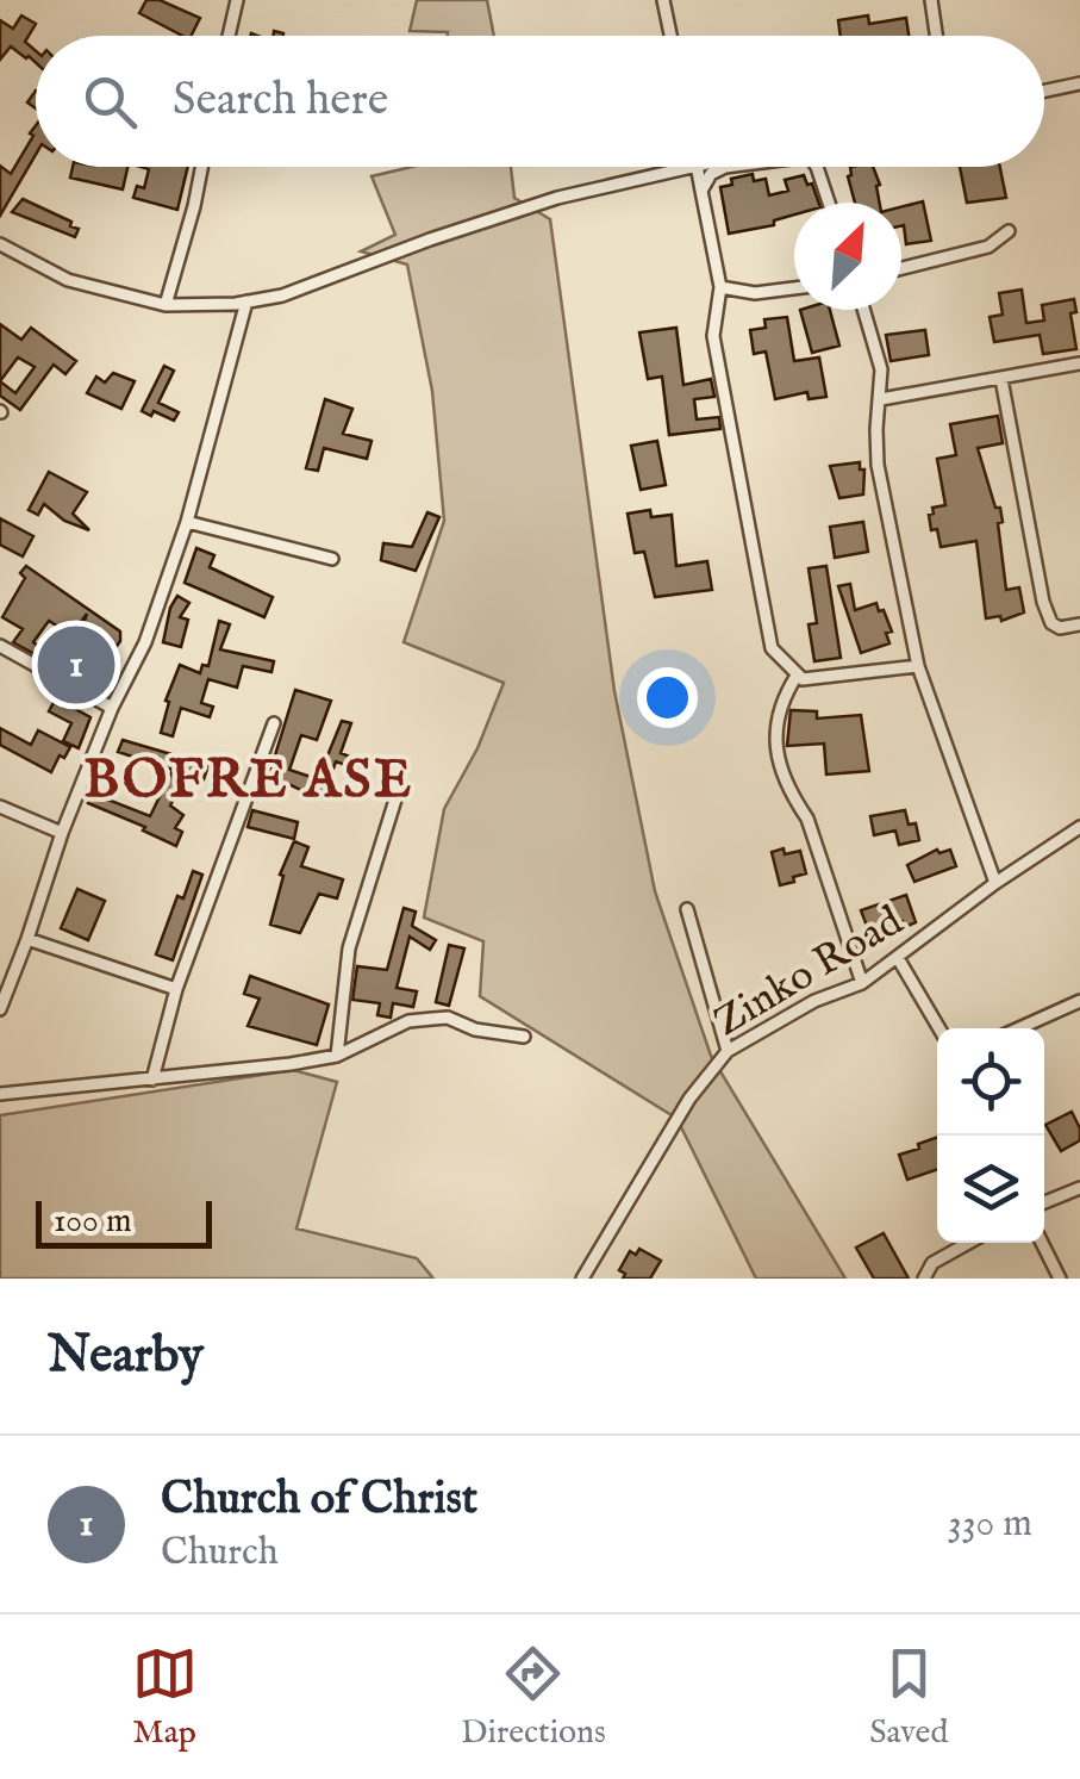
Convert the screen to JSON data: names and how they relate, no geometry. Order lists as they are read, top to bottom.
{
  "streets": {
    "street": ["Zinko Road"]
  },
  "districts": ["BOFRE ASE"],
  "scale_bar": "100 m",
  "north": "top right",
  "page": {
    "search": "Search here",
    "pins": "1",
    "scale": "100 m",
    "heading": "Nearby",
    "list": [
      {
        "mark": "1",
        "name": "Church of Christ",
        "note": "Church",
        "value": "330 m"
      }
    ],
    "nav": ["Map", "Directions", "Saved"]
  }
}
